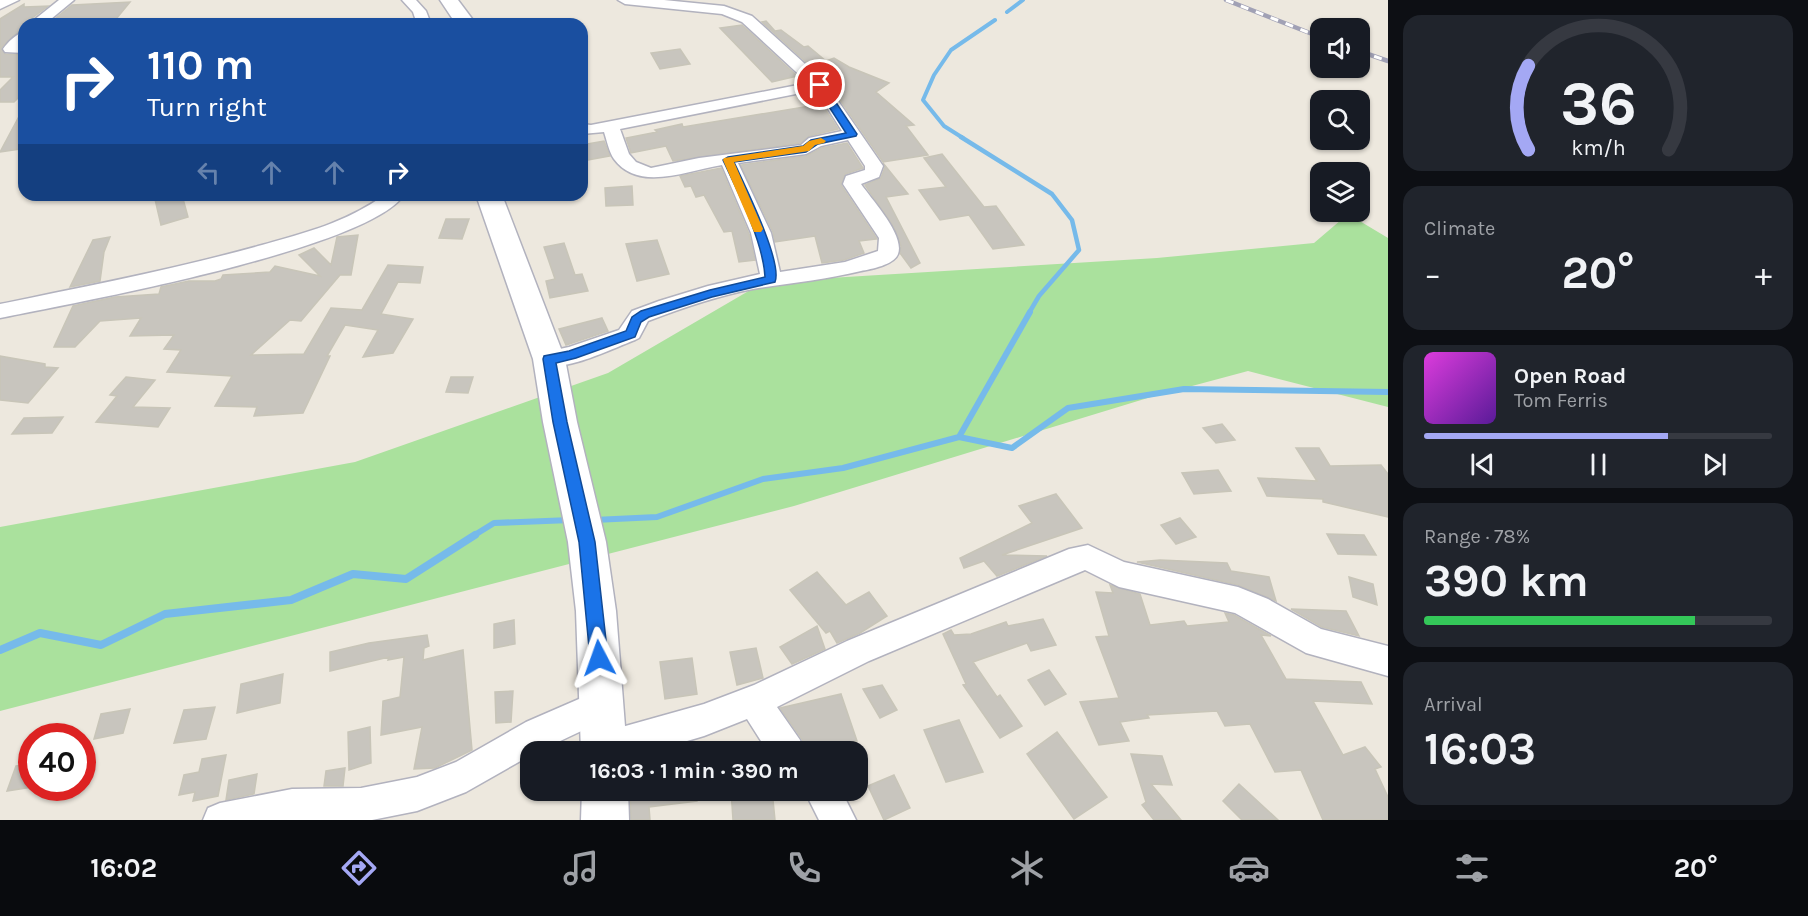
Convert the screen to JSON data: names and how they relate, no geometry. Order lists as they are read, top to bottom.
{
  "page": {
    "turn": ["110 m", "Turn right"],
    "tile": [
      "Climate",
      ["Range · 78%", "390 km"],
      ["Arrival", "16:03"]
    ],
    "heat": ["−", "20°", "+"],
    "song": ["Open Road", "Tom Ferris"],
    "limit": "40",
    "trip": "16:03 · 1 min · 390 m",
    "tabs": ["16:02", "20°"],
    "gauge": ["36", "km/h"]
  }
}
